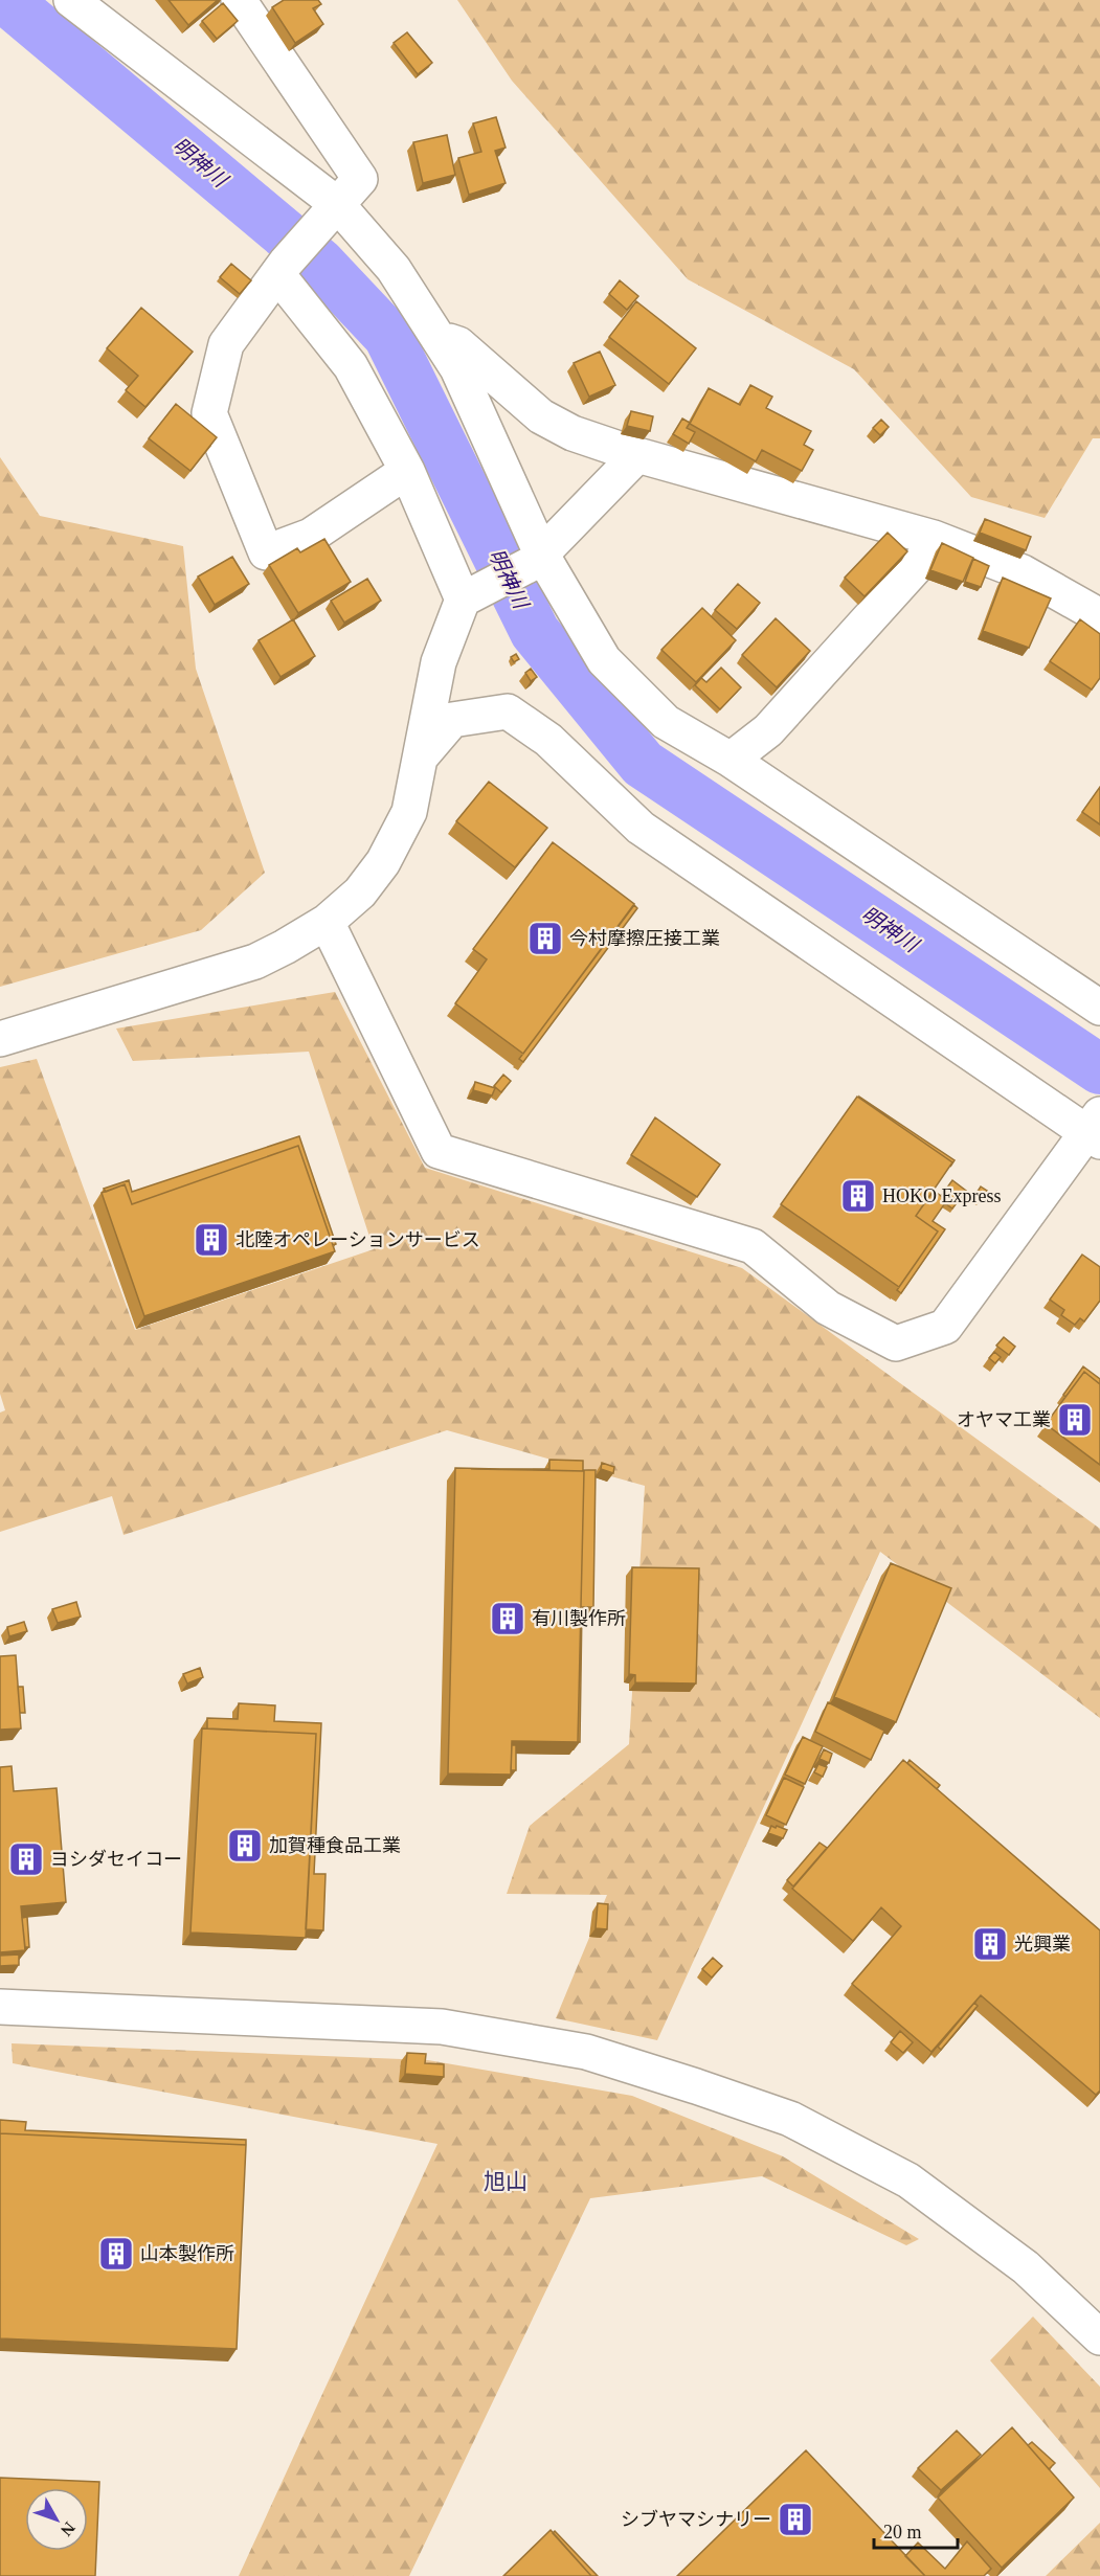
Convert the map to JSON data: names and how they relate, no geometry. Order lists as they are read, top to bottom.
{
  "districts": ["旭山"],
  "water": ["明神川"],
  "places": {
    "building": [
      "今村摩擦圧接工業",
      "HOKO Express",
      "北陸オペレーションサービス",
      "オヤマ工業",
      "有川製作所",
      "加賀種食品工業",
      "ヨシダセイコー",
      "光興業",
      "山本製作所",
      "シブヤマシナリー"
    ]
  },
  "scale_bar": "20 m",
  "north": "bottom right"
}
